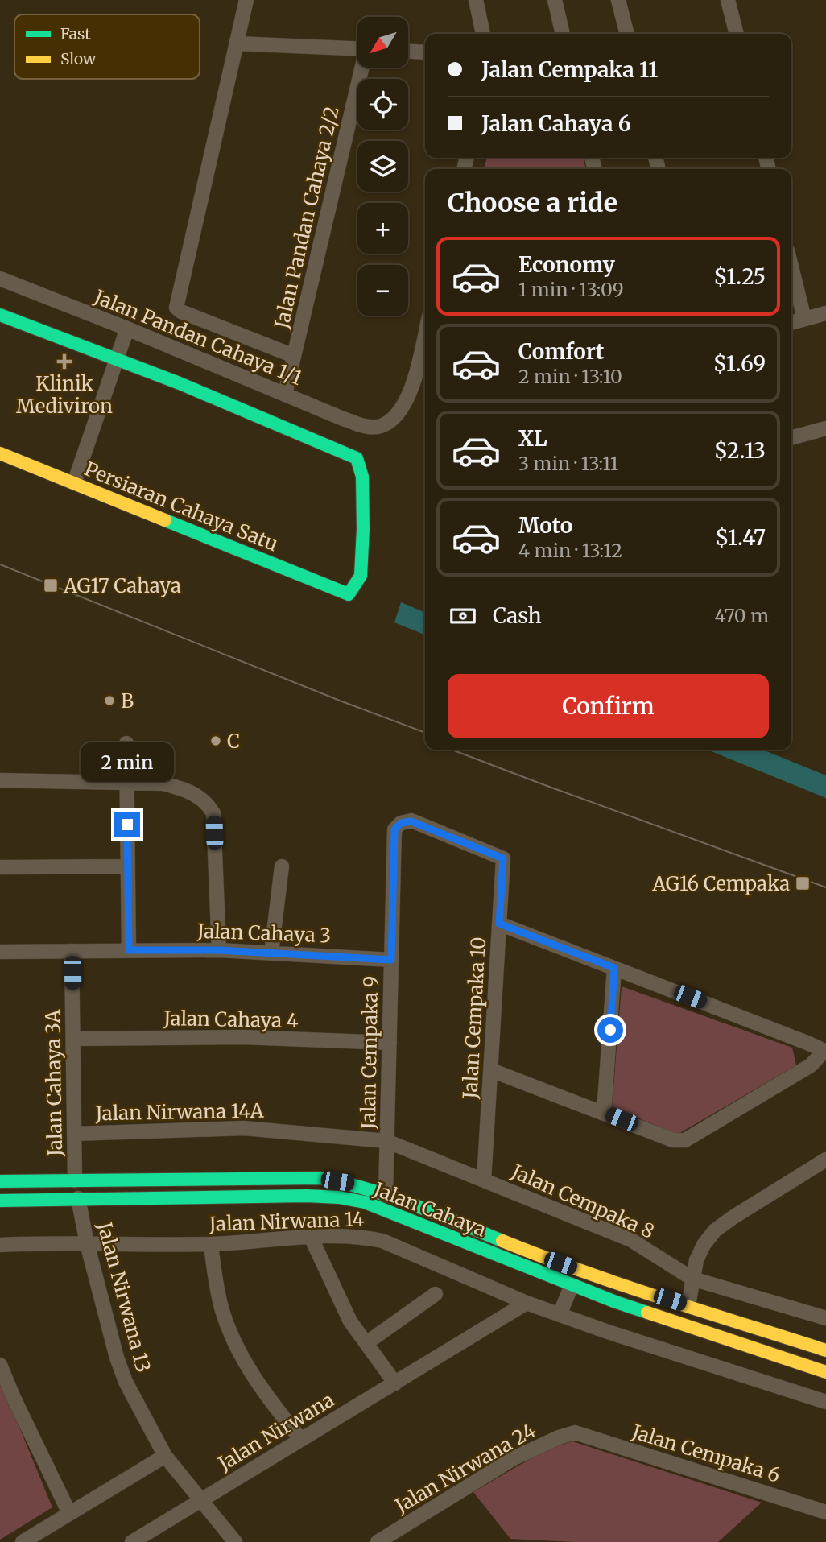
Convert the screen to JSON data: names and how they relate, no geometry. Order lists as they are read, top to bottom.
{
  "streets": {
    "main road": ["Persiaran Cahaya Satu", "Jalan Cahaya"],
    "street": [
      "Jalan Pandan Cahaya 2/2",
      "Jalan Pandan Cahaya 1/1",
      "Jalan Cahaya 3",
      "Jalan Cempaka 10",
      "Jalan Cahaya 4",
      "Jalan Cempaka 9",
      "Jalan Cahaya 3A",
      "Jalan Nirwana 14A",
      "Jalan Cempaka 8",
      "Jalan Nirwana 14",
      "Jalan Nirwana 13",
      "Jalan Nirwana",
      "Jalan Cempaka 6",
      "Jalan Nirwana 24"
    ]
  },
  "crossings": [
    ["Jalan Pandan Cahaya 2/2", "Jalan Pandan Cahaya 1/1"],
    ["Jalan Cahaya 3", "Jalan Cempaka 9"],
    ["Jalan Cahaya 3", "Jalan Cahaya 3A"],
    ["Jalan Cempaka 10", "Jalan Cempaka 9"],
    ["Jalan Cempaka 10", "Jalan Cempaka 8"],
    ["Jalan Cahaya 4", "Jalan Cempaka 9"],
    ["Jalan Cahaya 4", "Jalan Cahaya 3A"],
    ["Jalan Cempaka 9", "Jalan Nirwana 14A"],
    ["Jalan Cempaka 9", "Jalan Cempaka 8"],
    ["Jalan Cempaka 9", "Jalan Cahaya"],
    ["Jalan Cahaya 3A", "Jalan Nirwana 14A"],
    ["Jalan Cahaya 3A", "Jalan Cahaya"],
    ["Jalan Nirwana 14A", "Jalan Cempaka 8"],
    ["Jalan Cahaya", "Jalan Nirwana 13"],
    ["Jalan Nirwana 14", "Jalan Nirwana 13"],
    ["Jalan Nirwana 13", "Jalan Nirwana"],
    ["Jalan Cempaka 6", "Jalan Nirwana 24"]
  ],
  "places": {
    "health": ["Klinik Mediviron"],
    "transit": ["AG17 Cahaya", "AG16 Cempaka"],
    "other": ["B", "C"]
  },
  "legend": ["Fast", "Slow"],
  "north": "bottom left",
  "page": {
    "map_buttons": ["+", "−"],
    "banner": ["Jalan Cempaka 11", "Jalan Cahaya 6"],
    "heading": "Choose a ride",
    "list": [
      {
        "name": "Economy",
        "note": "1 min · 13:09",
        "value": "$1.25"
      },
      {
        "name": "Comfort",
        "note": "2 min · 13:10",
        "value": "$1.69"
      },
      {
        "name": "XL",
        "note": "3 min · 13:11",
        "value": "$2.13"
      },
      {
        "name": "Moto",
        "note": "4 min · 13:12",
        "value": "$1.47"
      }
    ],
    "pay": ["Cash", "470 m"],
    "buttons": "Confirm",
    "bubble": "2 min"
  }
}
